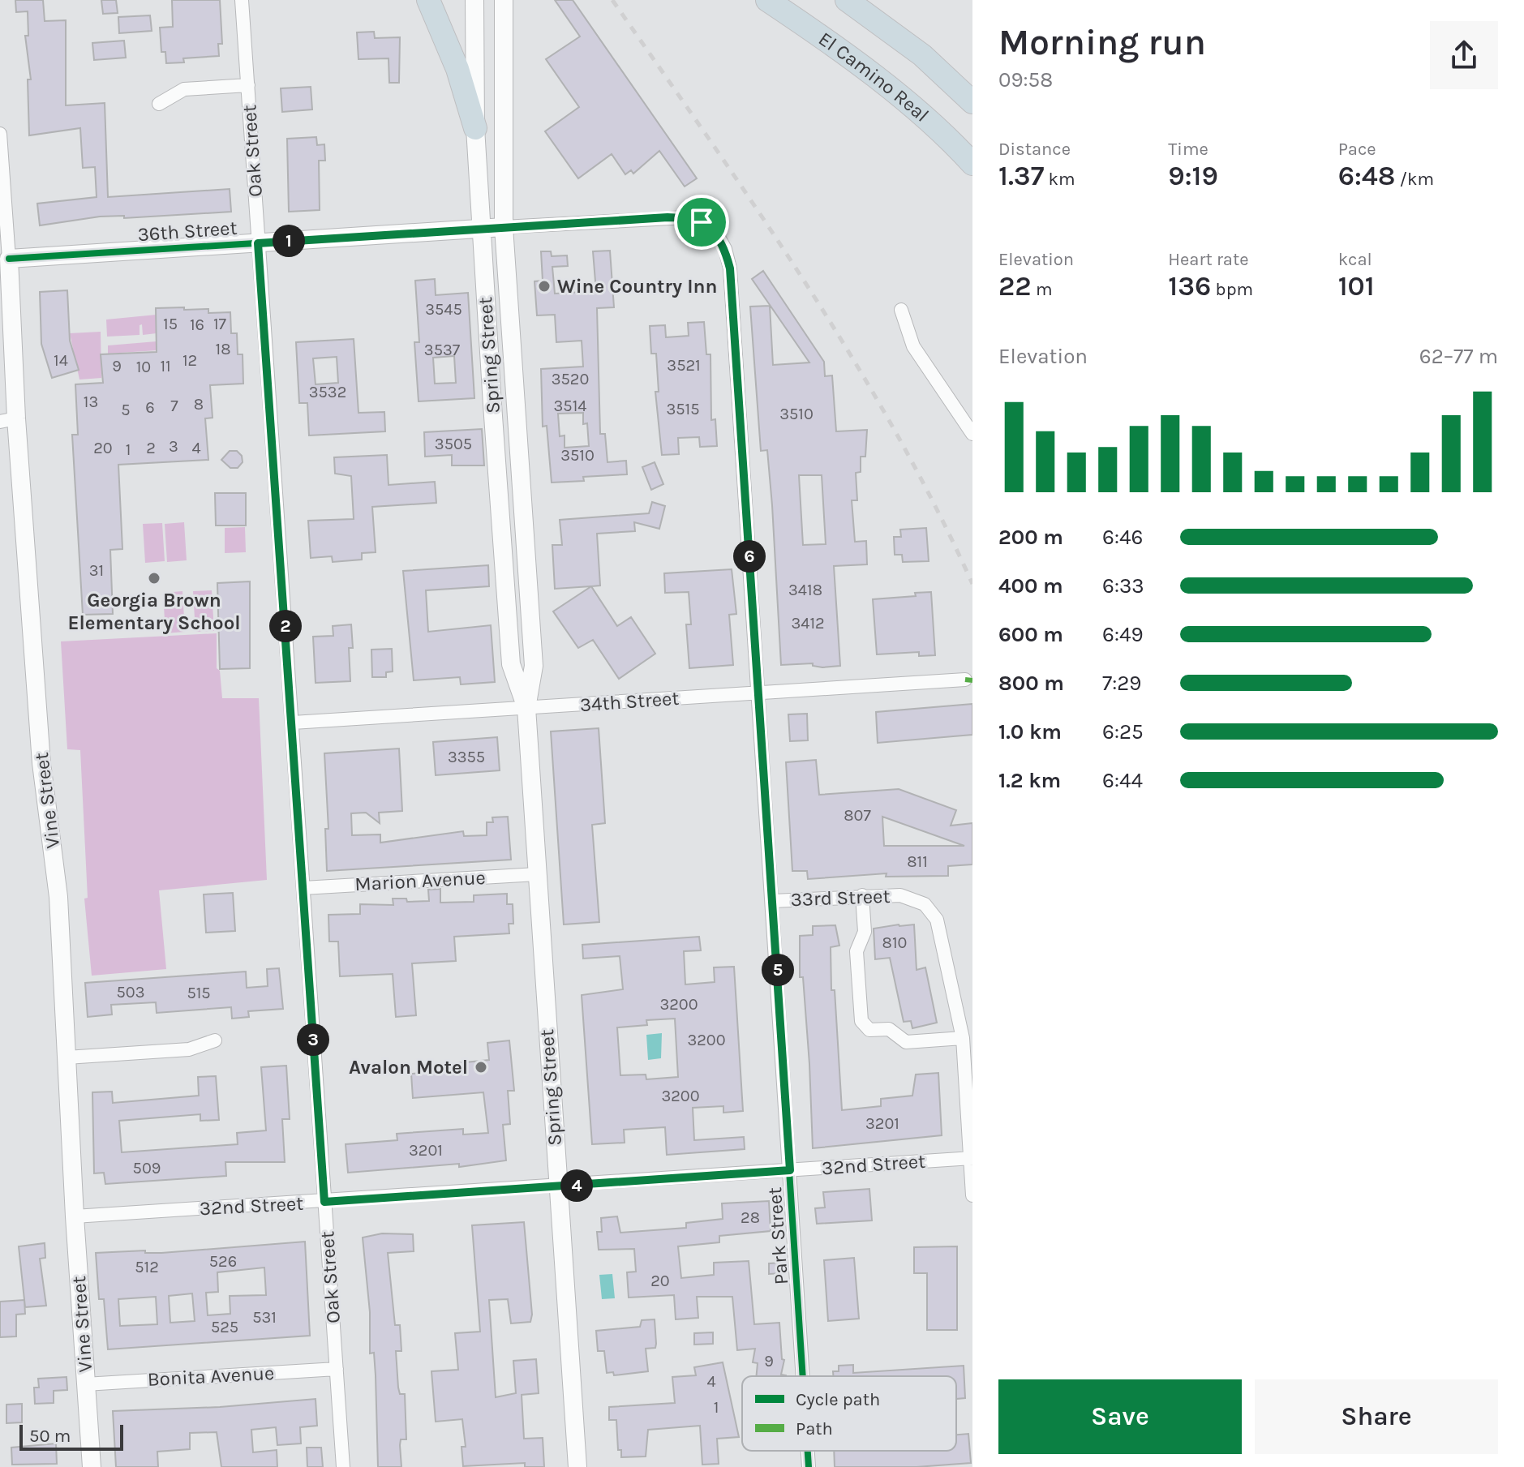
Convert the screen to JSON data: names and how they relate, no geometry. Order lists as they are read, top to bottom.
{
  "streets": {
    "highway": ["El Camino Real"],
    "main road": ["36th Street", "Spring Street", "Vine Street"],
    "street": [
      "Oak Street",
      "34th Street",
      "Marion Avenue",
      "33rd Street",
      "32nd Street",
      "Park Street",
      "Bonita Avenue"
    ]
  },
  "crossings": [
    ["Oak Street", "36th Street"],
    ["Oak Street", "34th Street"],
    ["Oak Street", "Marion Avenue"],
    ["Oak Street", "32nd Street"],
    ["Oak Street", "Bonita Avenue"],
    ["36th Street", "Spring Street"],
    ["36th Street", "Vine Street"],
    ["36th Street", "Park Street"],
    ["Spring Street", "34th Street"],
    ["Spring Street", "Marion Avenue"],
    ["Spring Street", "32nd Street"],
    ["34th Street", "Park Street"],
    ["Vine Street", "32nd Street"],
    ["Vine Street", "Bonita Avenue"],
    ["33rd Street", "Park Street"],
    ["32nd Street", "Park Street"]
  ],
  "places": ["Wine Country Inn", "Georgia Brown Elementary School", "Avalon Motel"],
  "house_numbers": [
    "3545",
    "15",
    "17",
    "16",
    "18",
    "3537",
    "14",
    "12",
    "3521",
    "9",
    "11",
    "10",
    "3520",
    "3532",
    "13",
    "8",
    "7",
    "3514",
    "6",
    "3515",
    "5",
    "3510",
    "3505",
    "3",
    "20",
    "2",
    "4",
    "1",
    "3510",
    "31",
    "3418",
    "3412",
    "3355",
    "807",
    "811",
    "810",
    "503",
    "515",
    "3200",
    "3200",
    "3200",
    "3201",
    "3201",
    "509",
    "28",
    "526",
    "512",
    "20",
    "531",
    "525",
    "9",
    "4",
    "1"
  ],
  "legend": ["Cycle path", "Path"],
  "scale_bar": "50 m",
  "page": {
    "heading": ["Morning run", "09:58"],
    "stats": [
      ["Distance", "1.37 km"],
      ["Time", "9:19"],
      ["Pace", "6:48 /km"],
      ["Elevation", "22 m"],
      ["Heart rate", "136 bpm"],
      ["kcal", "101"]
    ],
    "pins": [
      "1",
      "6",
      "2",
      "5",
      "3",
      "4"
    ],
    "chart": ["Elevation", "62–77 m"],
    "list": [
      {
        "name": "200 m",
        "note": "6:46"
      },
      {
        "name": "400 m",
        "note": "6:33"
      },
      {
        "name": "600 m",
        "note": "6:49"
      },
      {
        "name": "800 m",
        "note": "7:29"
      },
      {
        "name": "1.0 km",
        "note": "6:25"
      },
      {
        "name": "1.2 km",
        "note": "6:44"
      }
    ],
    "buttons": ["Save", "Share"],
    "scale": "50 m"
  }
}
